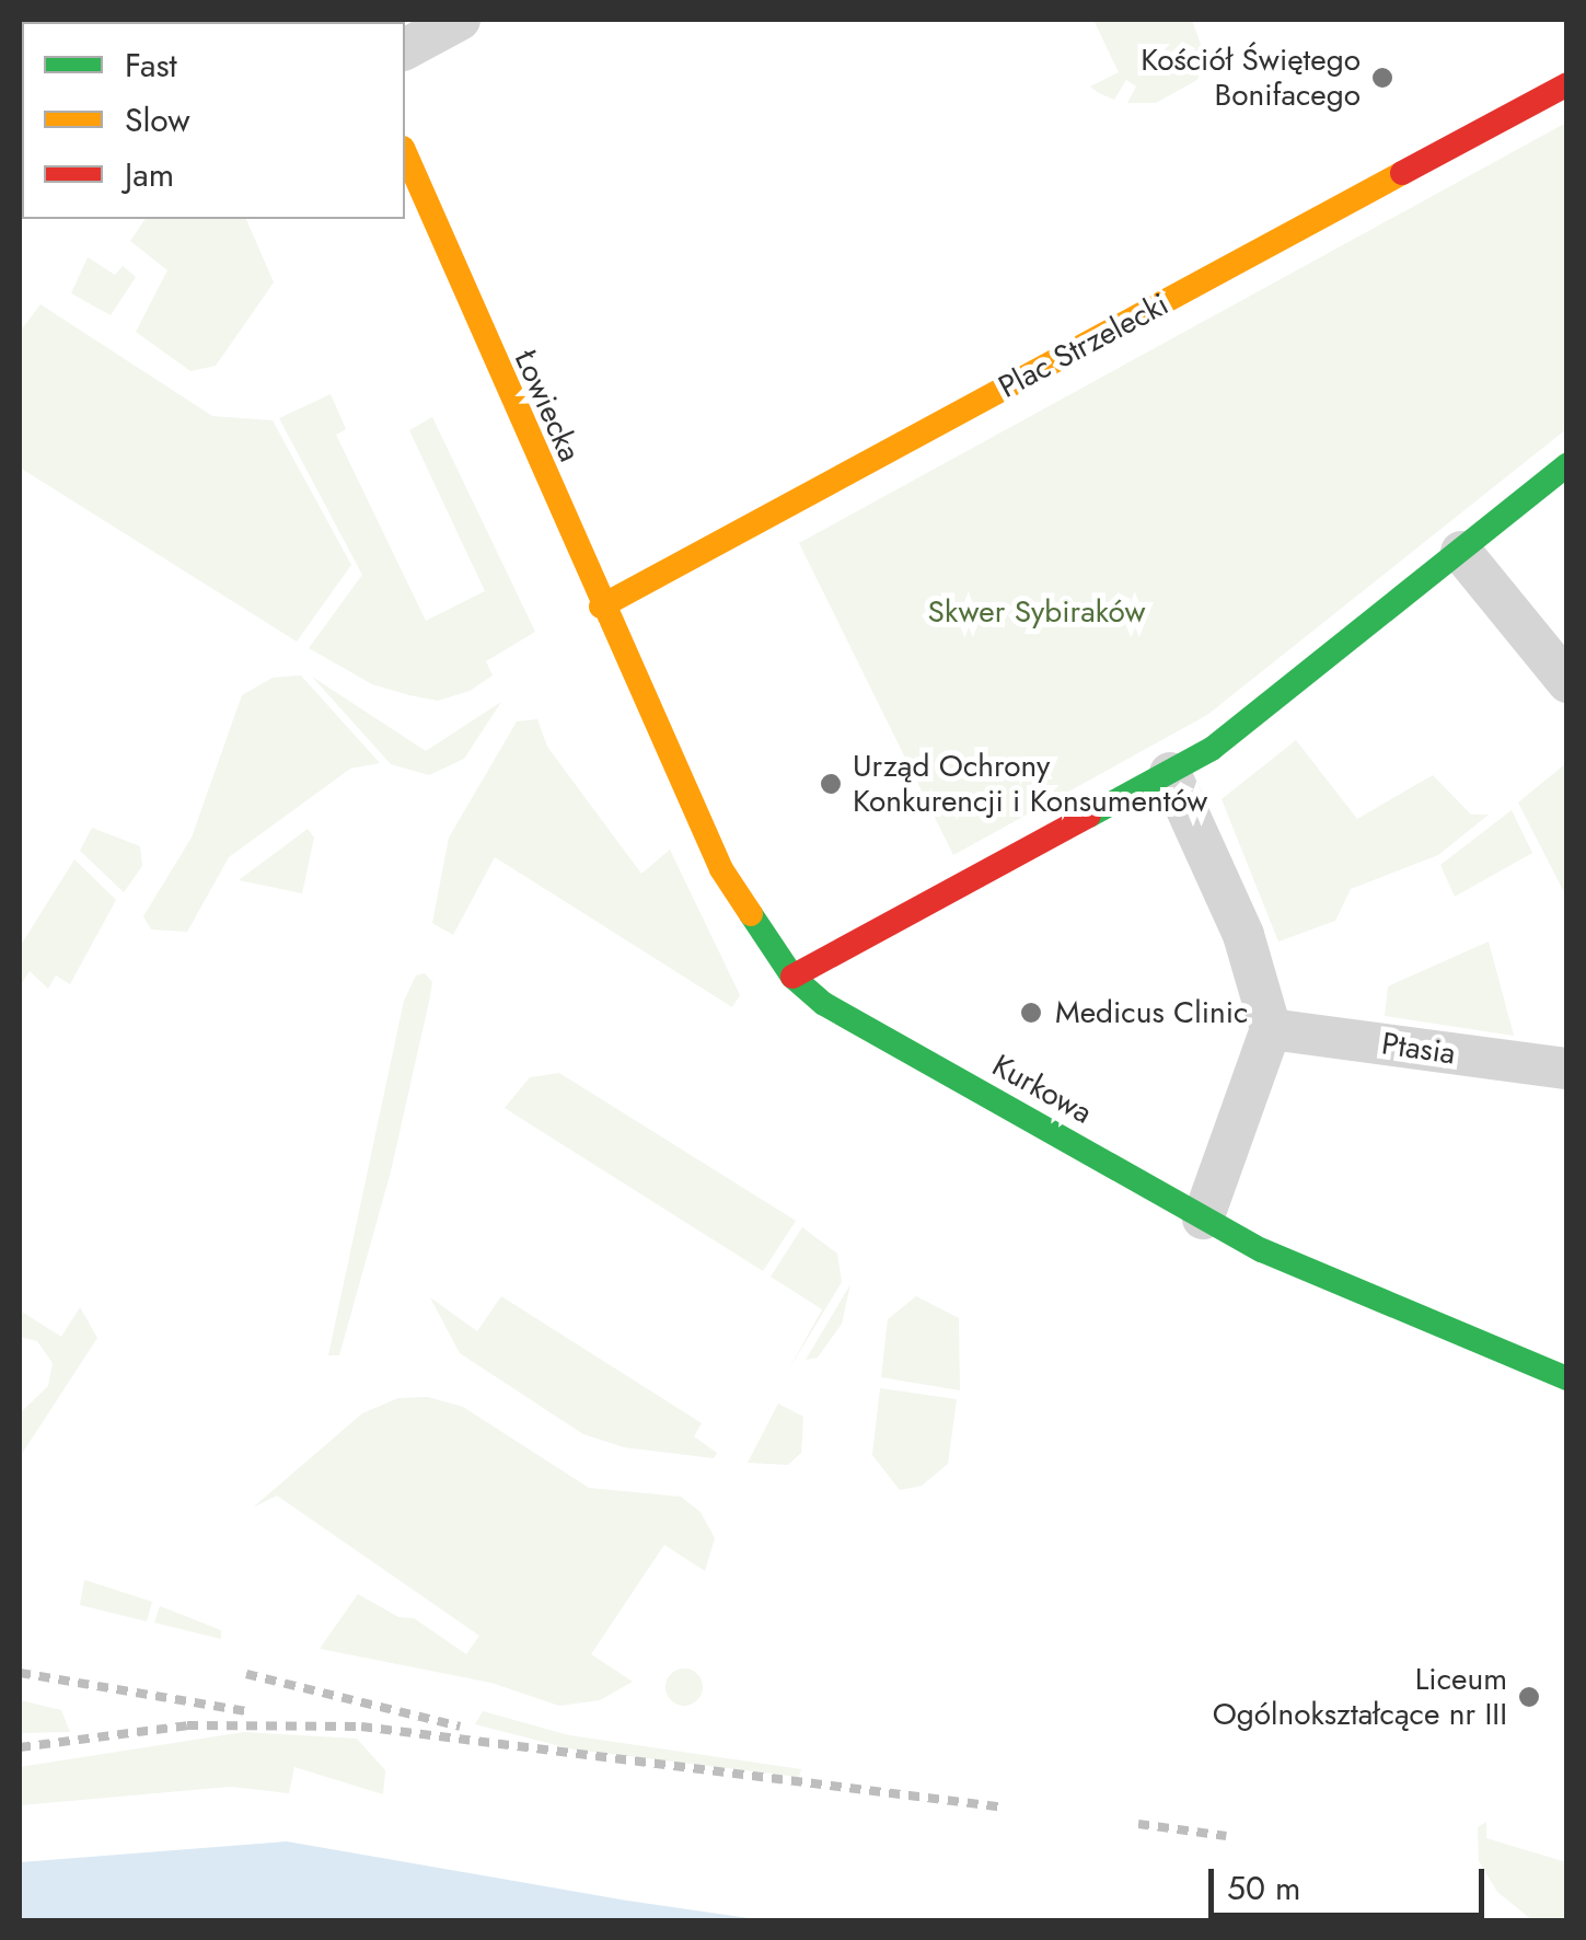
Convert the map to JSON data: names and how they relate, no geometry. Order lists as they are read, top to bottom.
{
  "streets": {
    "street": [
      "Plac Strzelecki",
      "Łowiecka",
      "Ptasia",
      "Kurkowa"
    ]
  },
  "crossings": [
    ["Plac Strzelecki", "Łowiecka"],
    ["Łowiecka", "Kurkowa"]
  ],
  "parks": ["Skwer Sybiraków"],
  "places": [
    "Kościół Świętego Bonifacego",
    "Urząd Ochrony Konkurencji i Konsumentów",
    "Medicus Clinic",
    "Liceum Ogólnokształcące nr III"
  ],
  "legend": ["Fast", "Slow", "Jam"],
  "scale_bar": "50 m"
}
